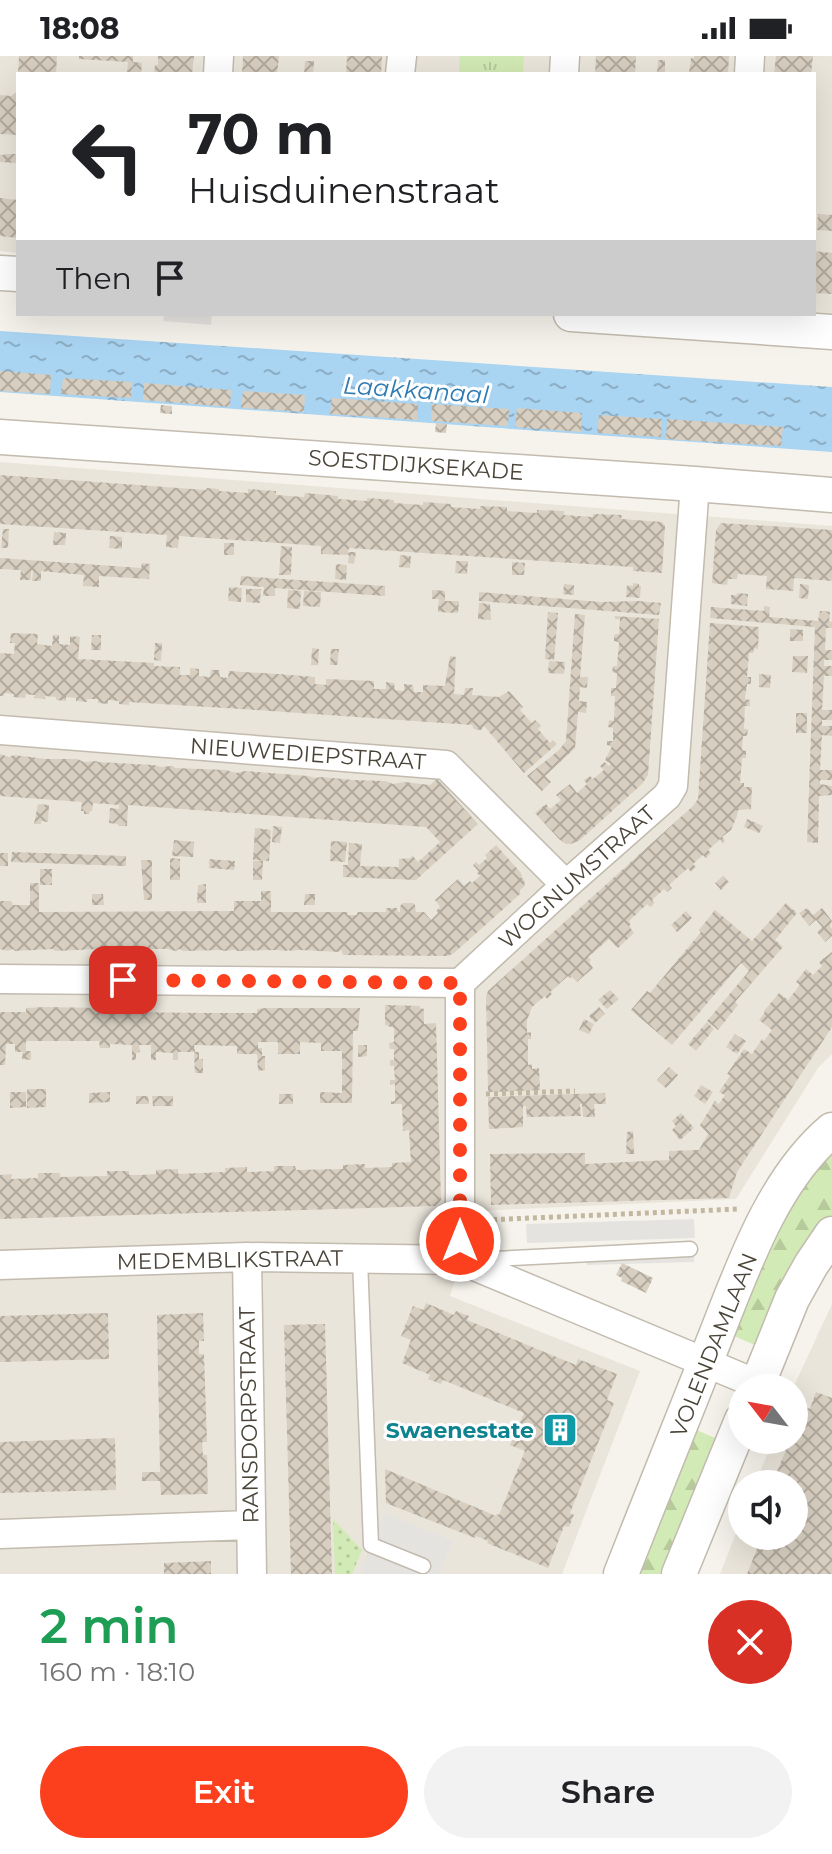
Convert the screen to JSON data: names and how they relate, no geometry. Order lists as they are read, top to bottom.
{
  "streets": {
    "street": [
      "SOESTDIJKSEKADE",
      "NIEUWEDIEPSTRAAT",
      "WOGNUMSTRAAT",
      "MEDEMBLIKSTRAAT",
      "VOLENDAMLAAN",
      "RANSDORPSTRAAT"
    ]
  },
  "crossings": [
    ["SOESTDIJKSEKADE", "WOGNUMSTRAAT"],
    ["NIEUWEDIEPSTRAAT", "WOGNUMSTRAAT"],
    ["MEDEMBLIKSTRAAT", "VOLENDAMLAAN"],
    ["MEDEMBLIKSTRAAT", "RANSDORPSTRAAT"]
  ],
  "water": ["Laakkanaal"],
  "places": {
    "building": ["Swaenestate"]
  },
  "north": "top left",
  "page": {
    "status": "18:08",
    "turn": ["70 m", "Huisduinenstraat"],
    "then": "Then",
    "heading": ["2 min", "160 m · 18:10"],
    "buttons": ["Exit", "Share"]
  }
}
